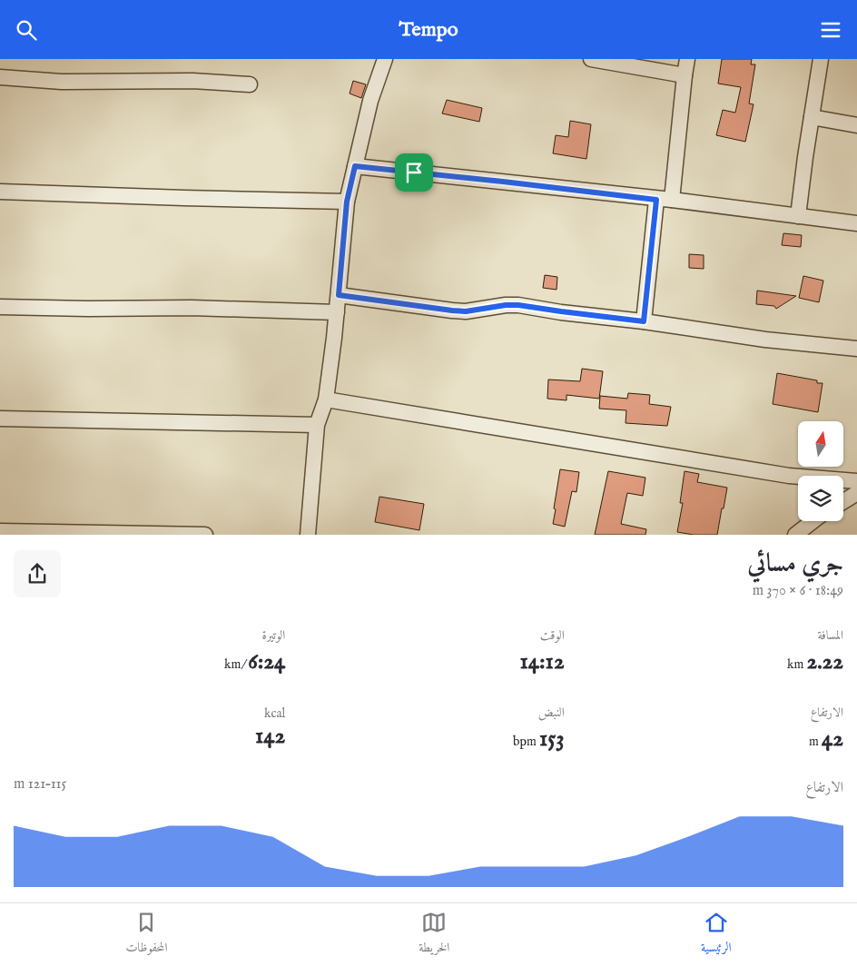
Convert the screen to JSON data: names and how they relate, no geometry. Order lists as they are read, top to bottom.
{
  "north": "top",
  "page": {
    "header": "Tempo",
    "heading": ["جري مسائي", "18:49 · 6 × 370 m"],
    "stats": [
      ["المسافة", "2.22 km"],
      ["الوقت", "14:12"],
      ["الوتيرة", "6:24 /km"],
      ["الارتفاع", "42 m"],
      ["النبض", "153 bpm"],
      ["kcal", "142"]
    ],
    "chart": ["الارتفاع", "115–121 m"],
    "tabs": ["الرئيسية", "الخريطة", "المحفوظات"]
  }
}
